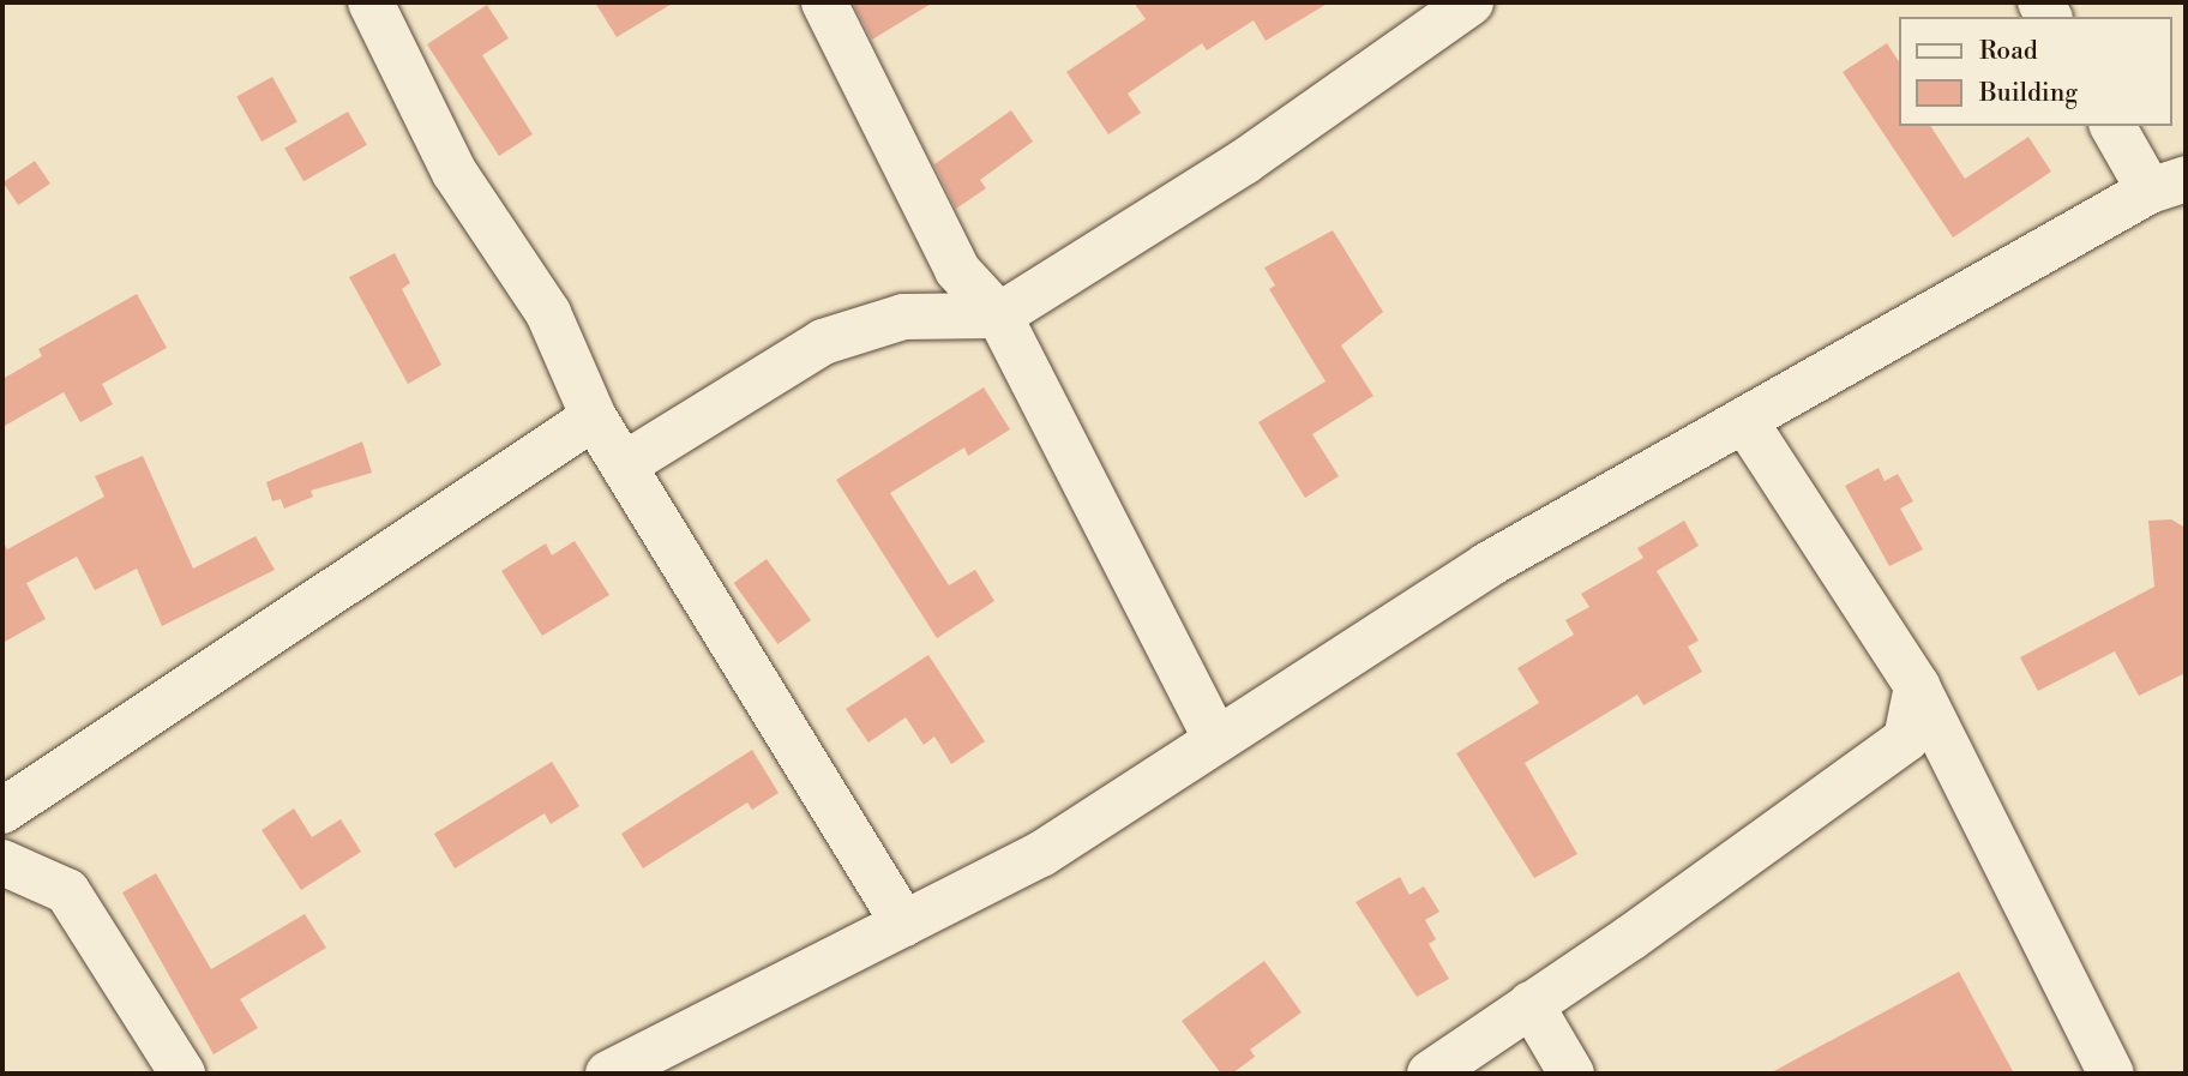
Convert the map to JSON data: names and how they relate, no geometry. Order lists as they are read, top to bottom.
{
  "legend": ["Road", "Building"]
}
